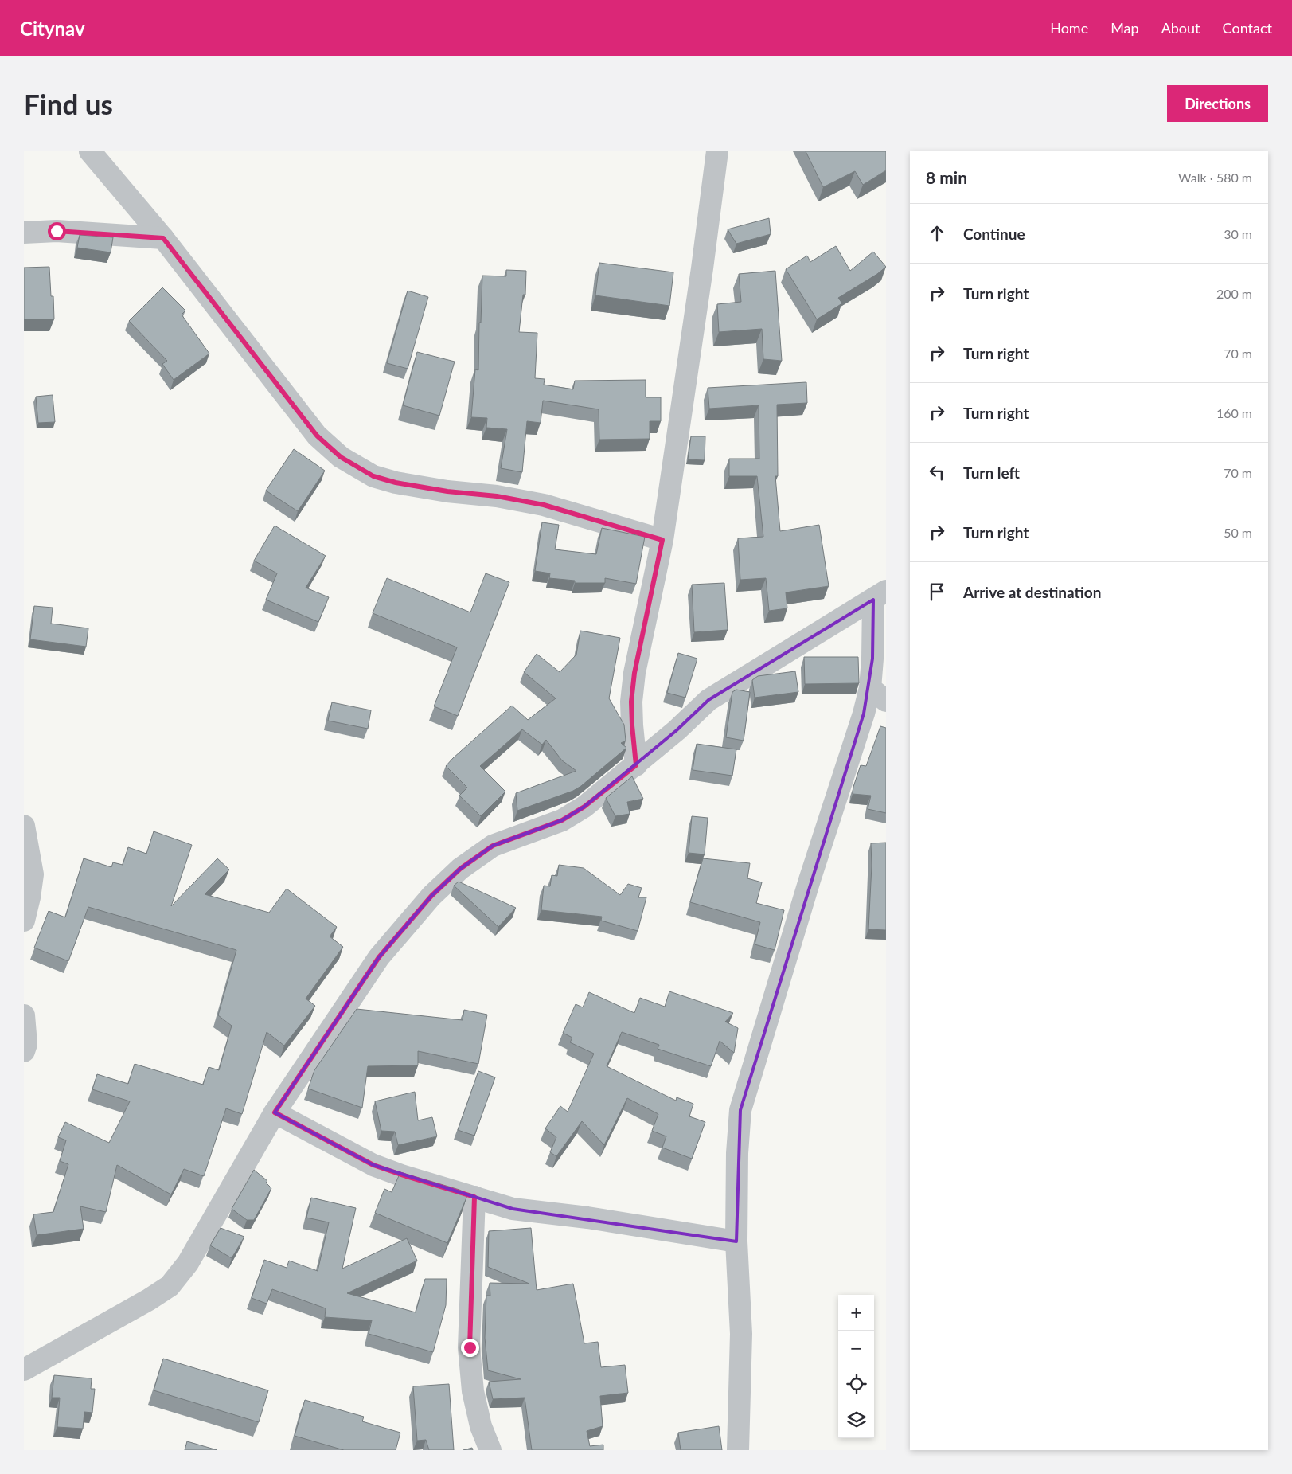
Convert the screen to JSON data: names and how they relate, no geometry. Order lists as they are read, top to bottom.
{
  "page": {
    "header": "Citynav",
    "nav": [
      "Home",
      "Map",
      "About",
      "Contact"
    ],
    "buttons": "Directions",
    "title": "Find us",
    "heading": ["8 min", "Walk · 580 m"],
    "list": [
      ["Continue", "30 m"],
      ["Turn right", "200 m"],
      ["Turn right", "70 m"],
      ["Turn right", "160 m"],
      ["Turn left", "70 m"],
      ["Turn right", "50 m"],
      "Arrive at destination"
    ],
    "map_buttons": ["+", "−"]
  }
}
